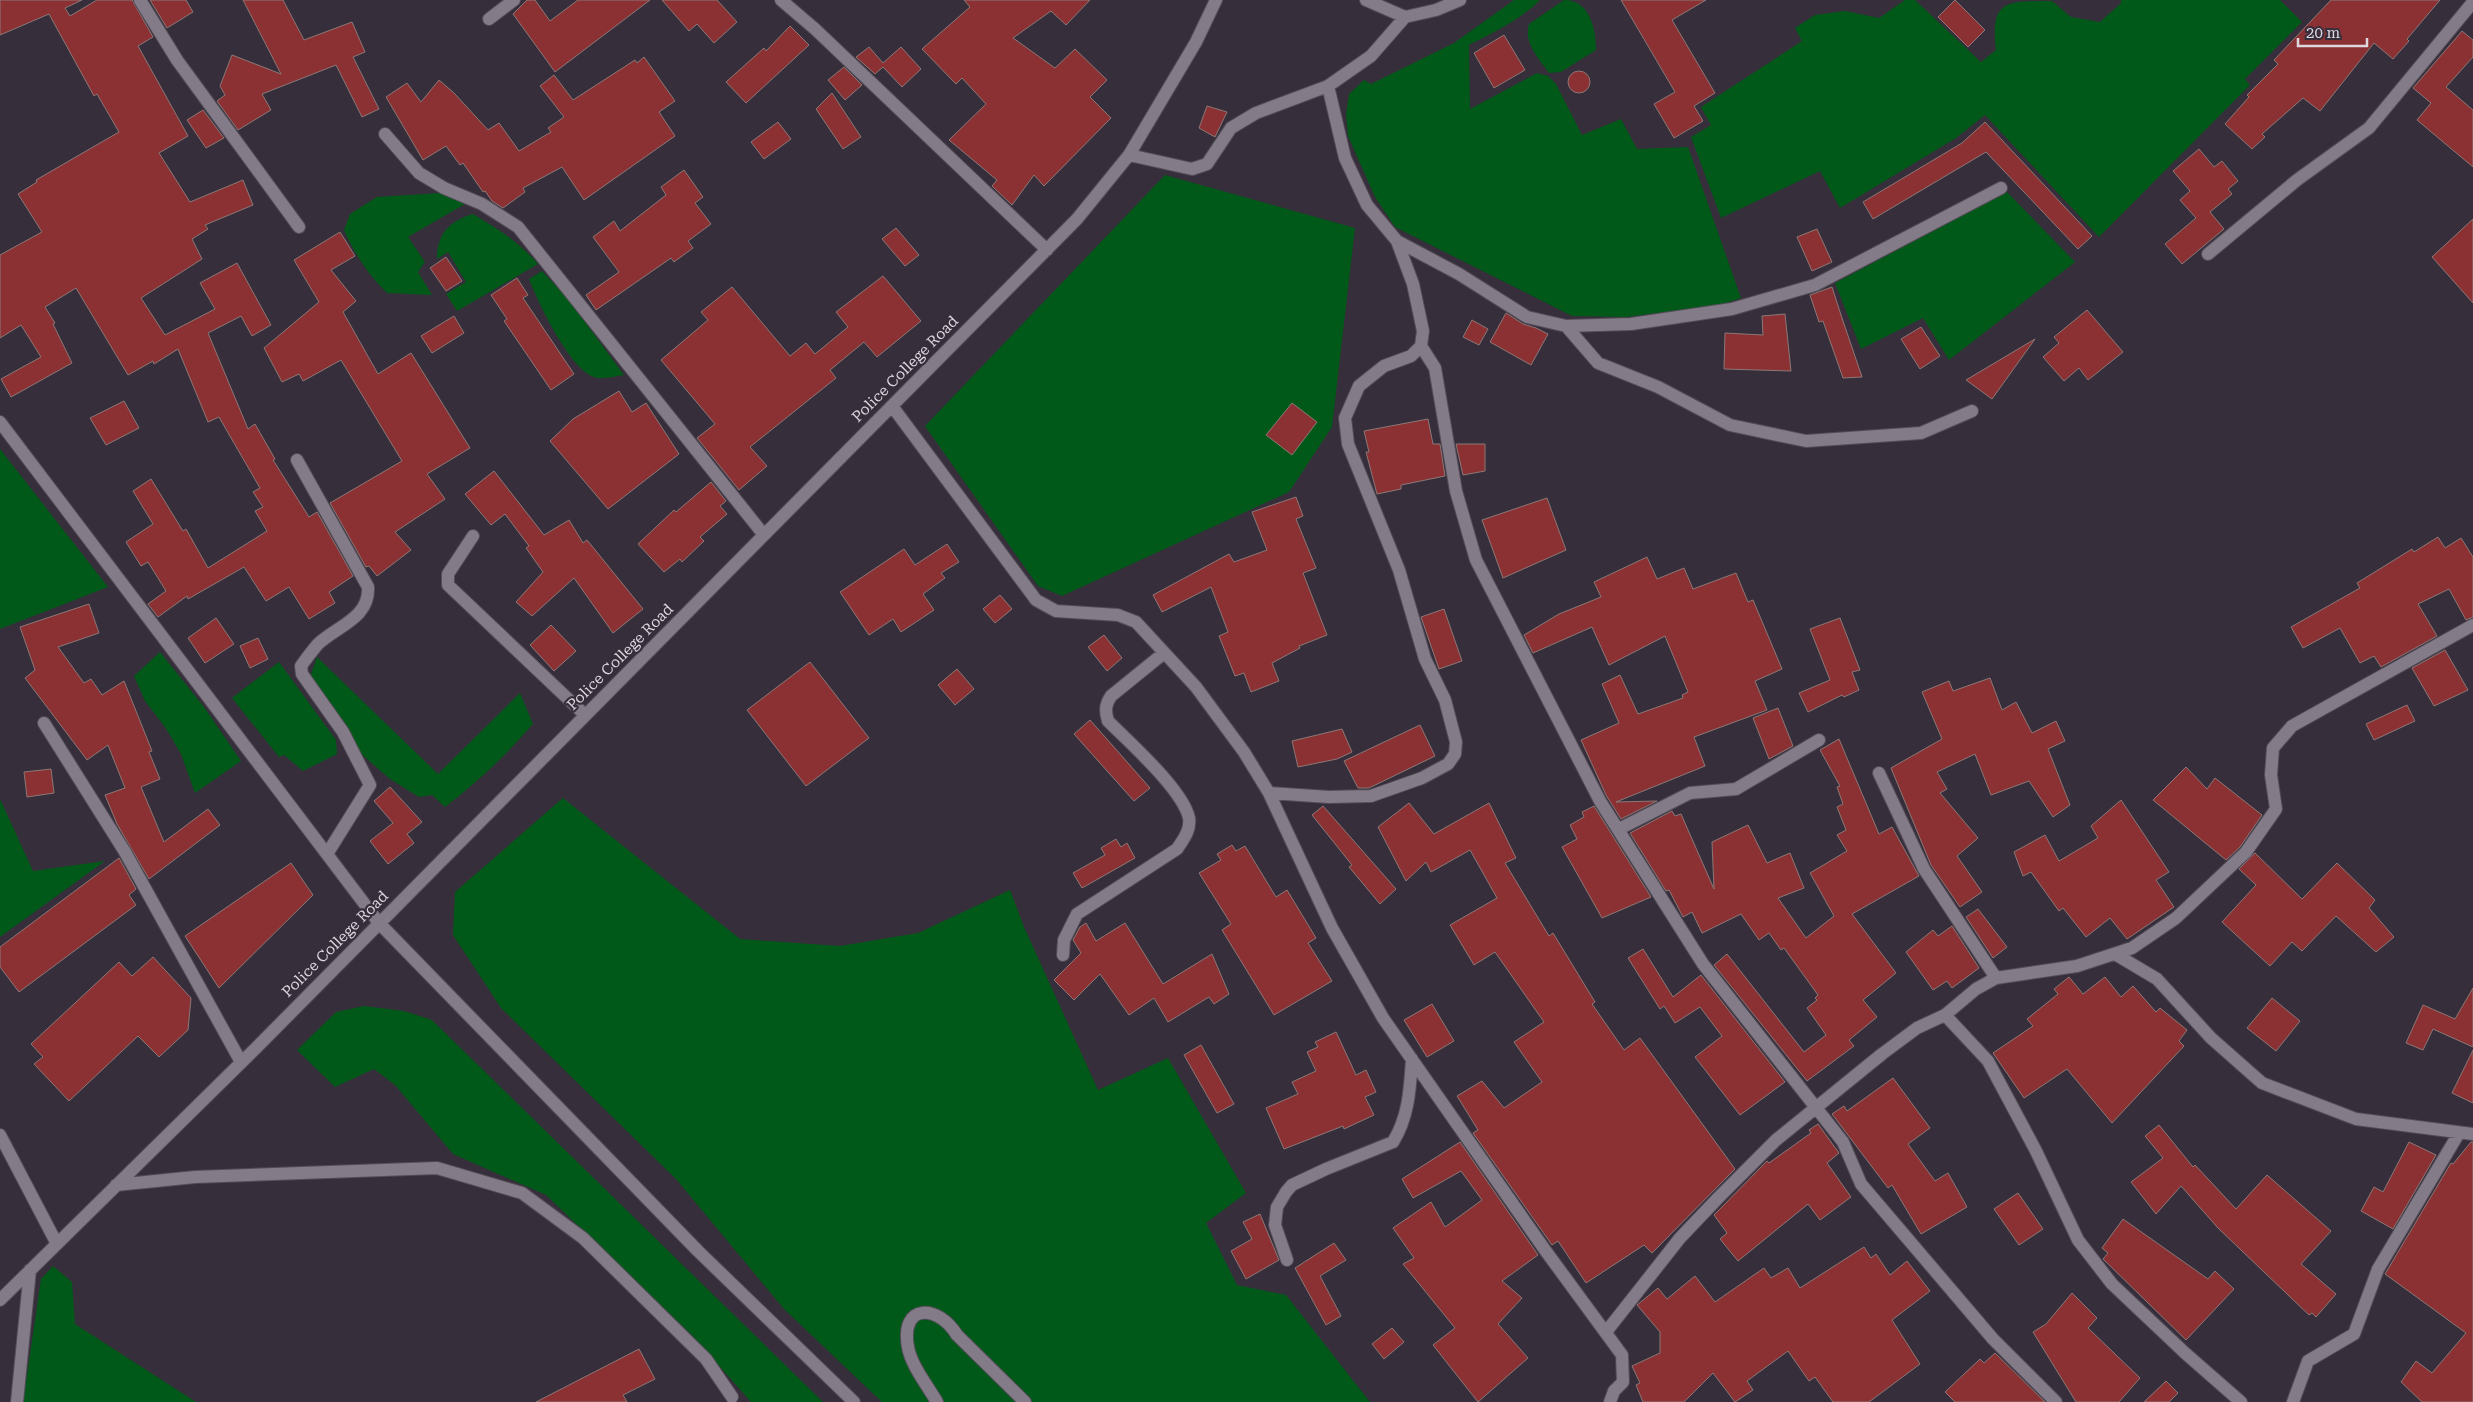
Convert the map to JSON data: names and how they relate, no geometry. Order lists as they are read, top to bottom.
{
  "streets": {
    "street": ["Police College Road"]
  },
  "scale_bar": "20 m"
}
